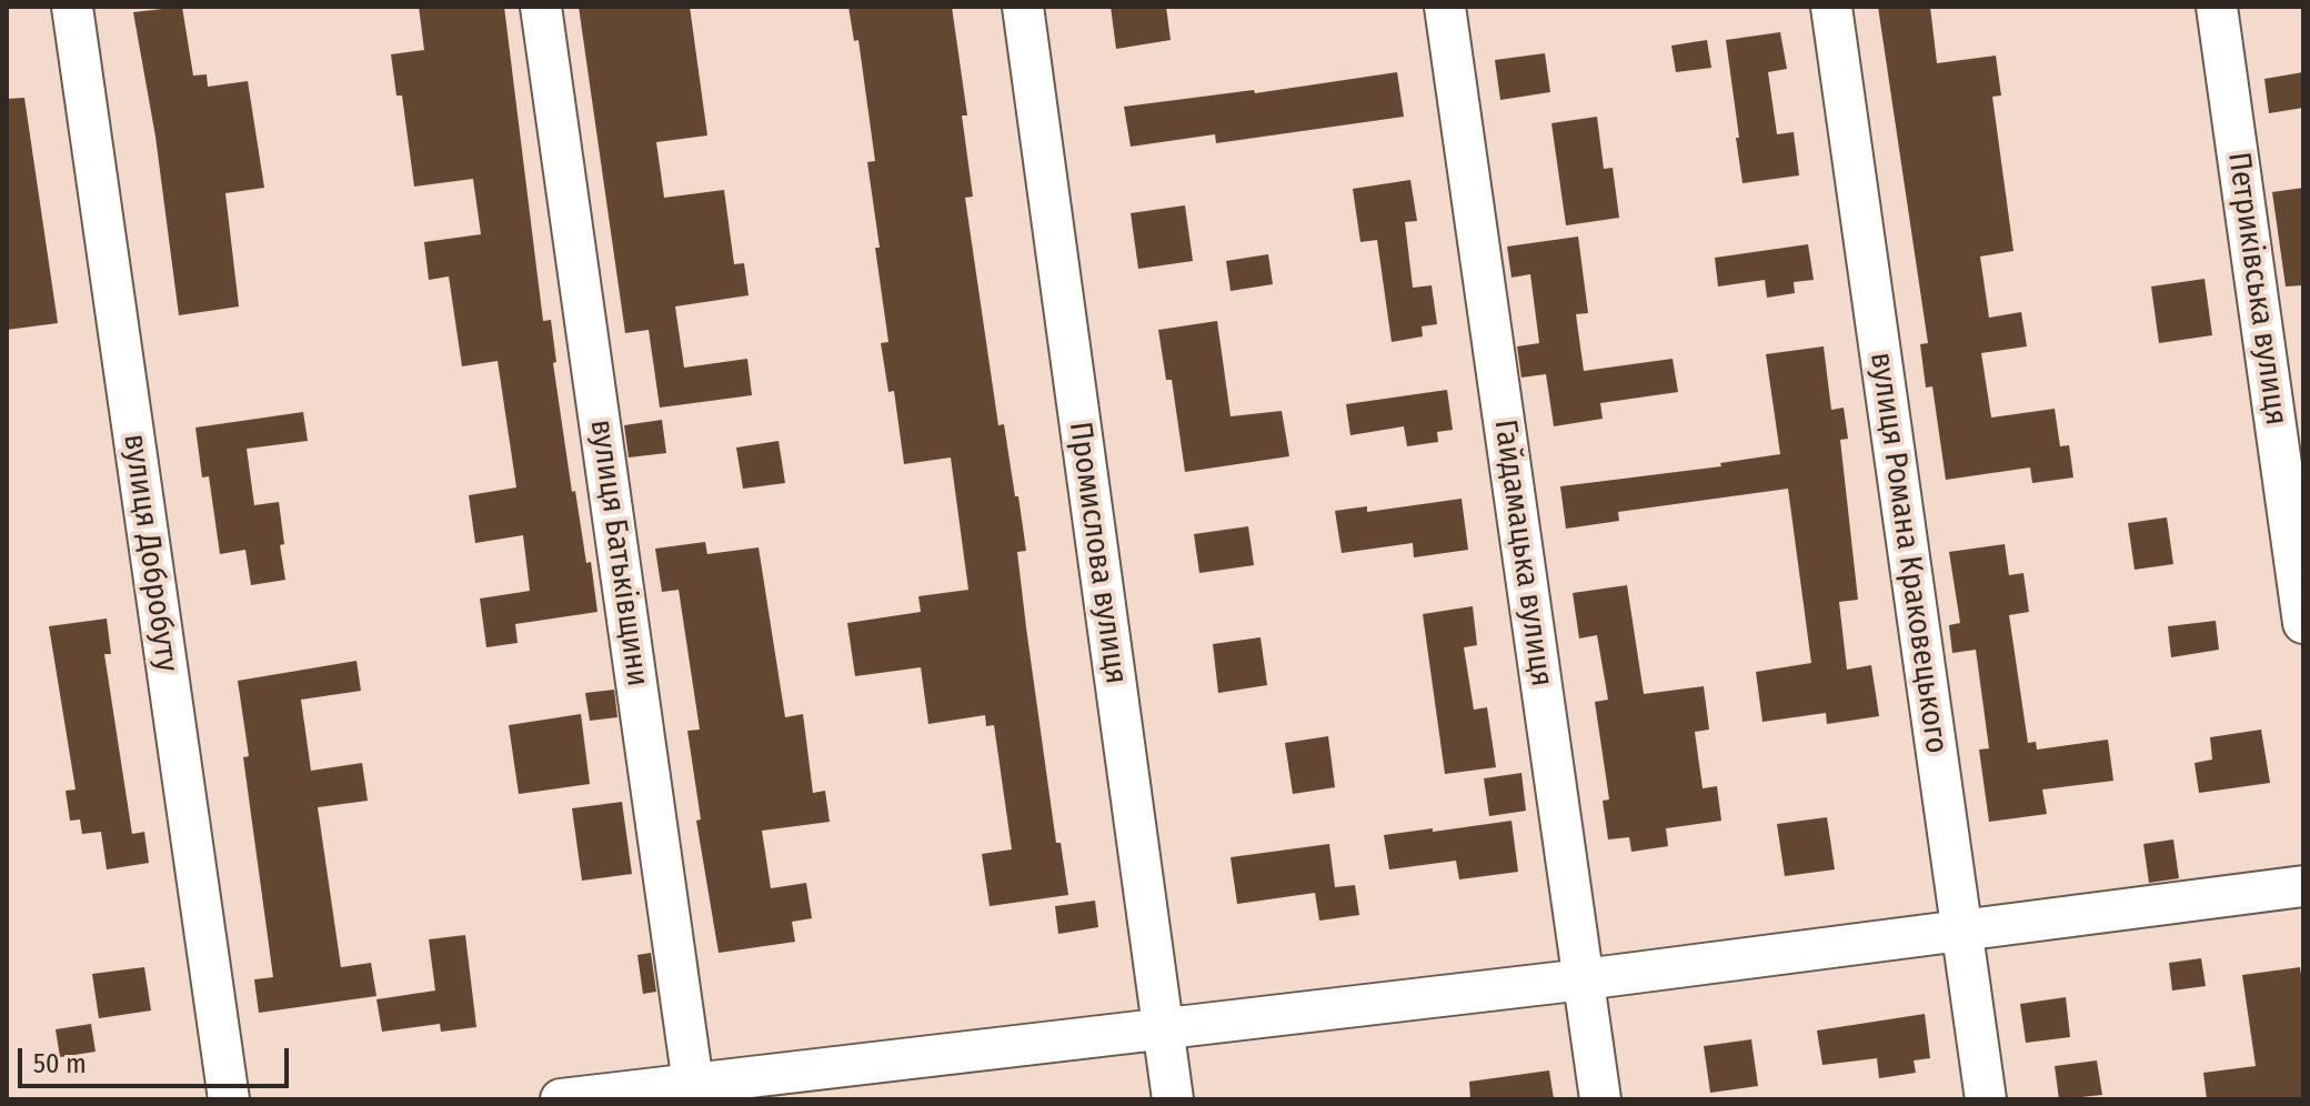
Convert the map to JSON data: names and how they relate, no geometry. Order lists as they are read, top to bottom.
{
  "streets": {
    "street": [
      "Петриківська вулиця",
      "вулиця Добробуту",
      "вулиця Батьківщини",
      "Промислова вулиця",
      "Гайдамацька вулиця",
      "вулиця Романа Краковецького"
    ]
  },
  "scale_bar": "50 m"
}
